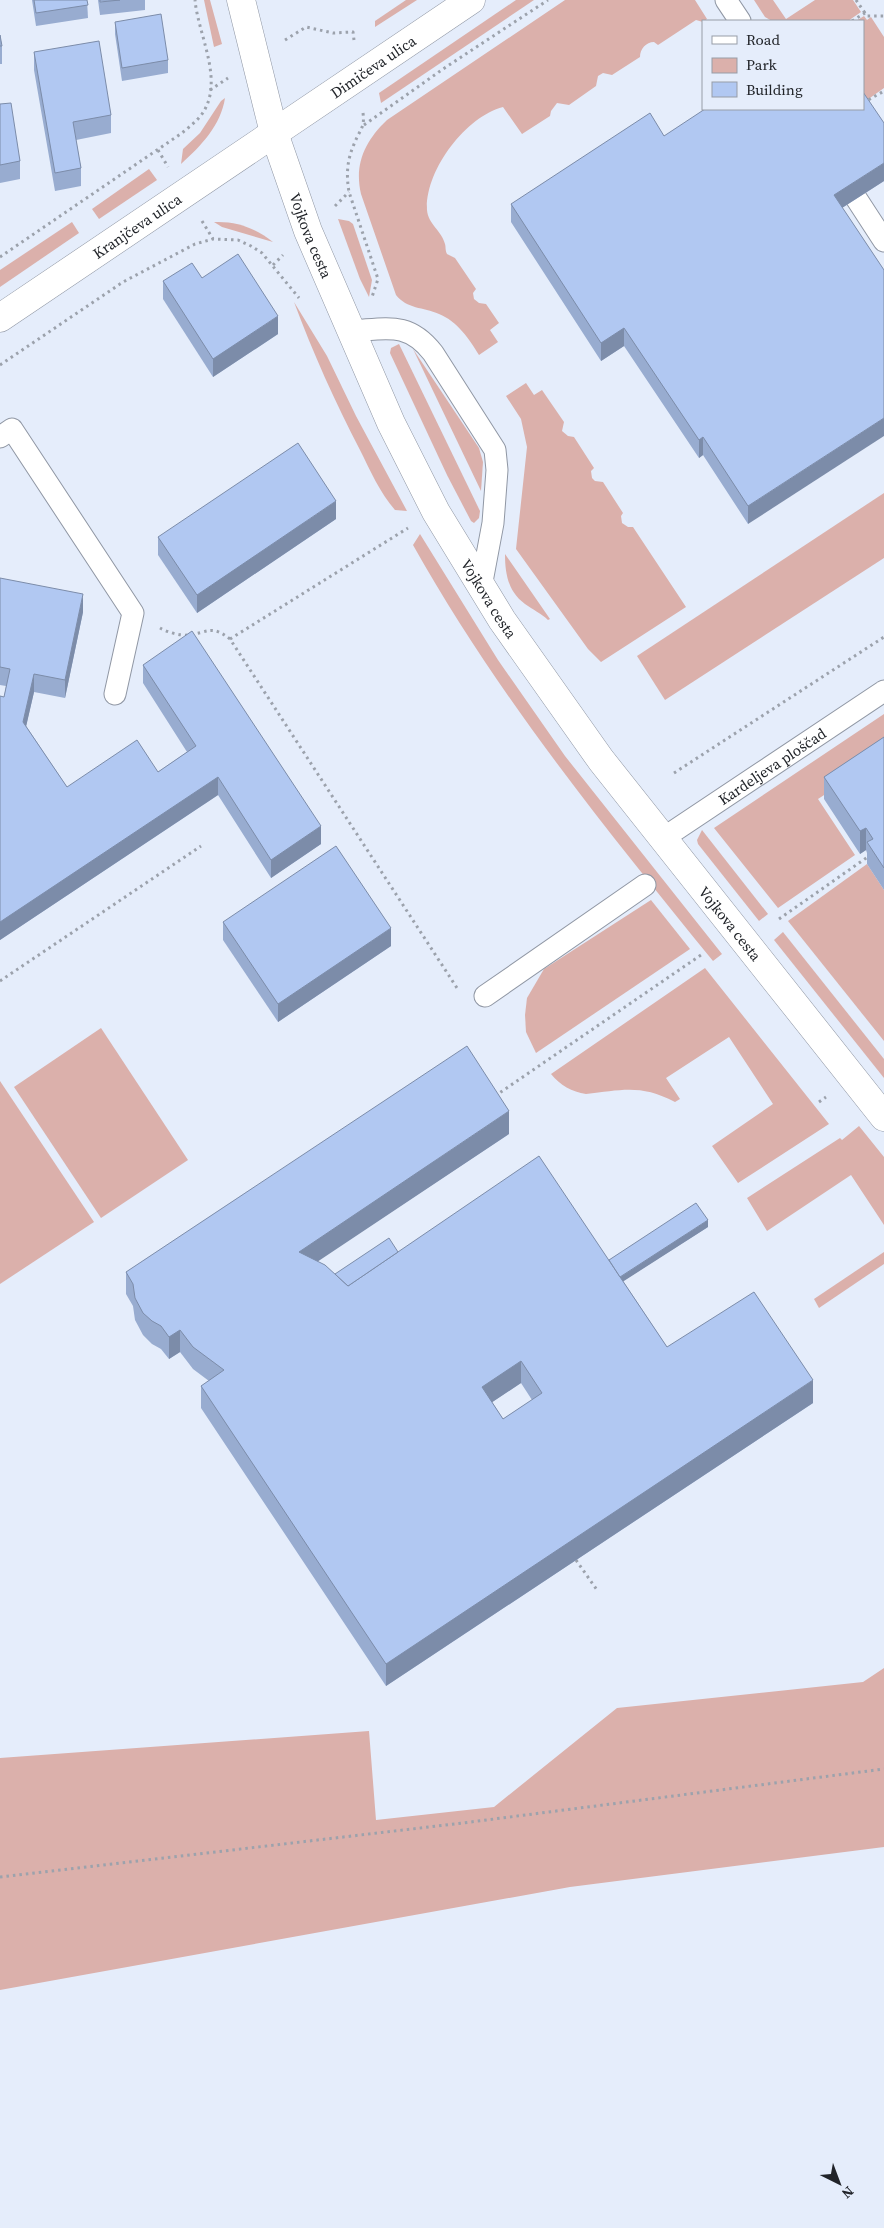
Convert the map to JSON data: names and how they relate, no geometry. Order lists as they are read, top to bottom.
{
  "streets": {
    "street": ["Dimičeva ulica", "Kranjčeva ulica", "Vojkova cesta"],
    "lane": ["Kardeljeva ploščad"]
  },
  "crossings": [
    ["Dimičeva ulica", "Kranjčeva ulica"],
    ["Dimičeva ulica", "Vojkova cesta"],
    ["Kranjčeva ulica", "Vojkova cesta"],
    ["Vojkova cesta", "Kardeljeva ploščad"]
  ],
  "legend": ["Road", "Park", "Building"],
  "north": "bottom right"
}
